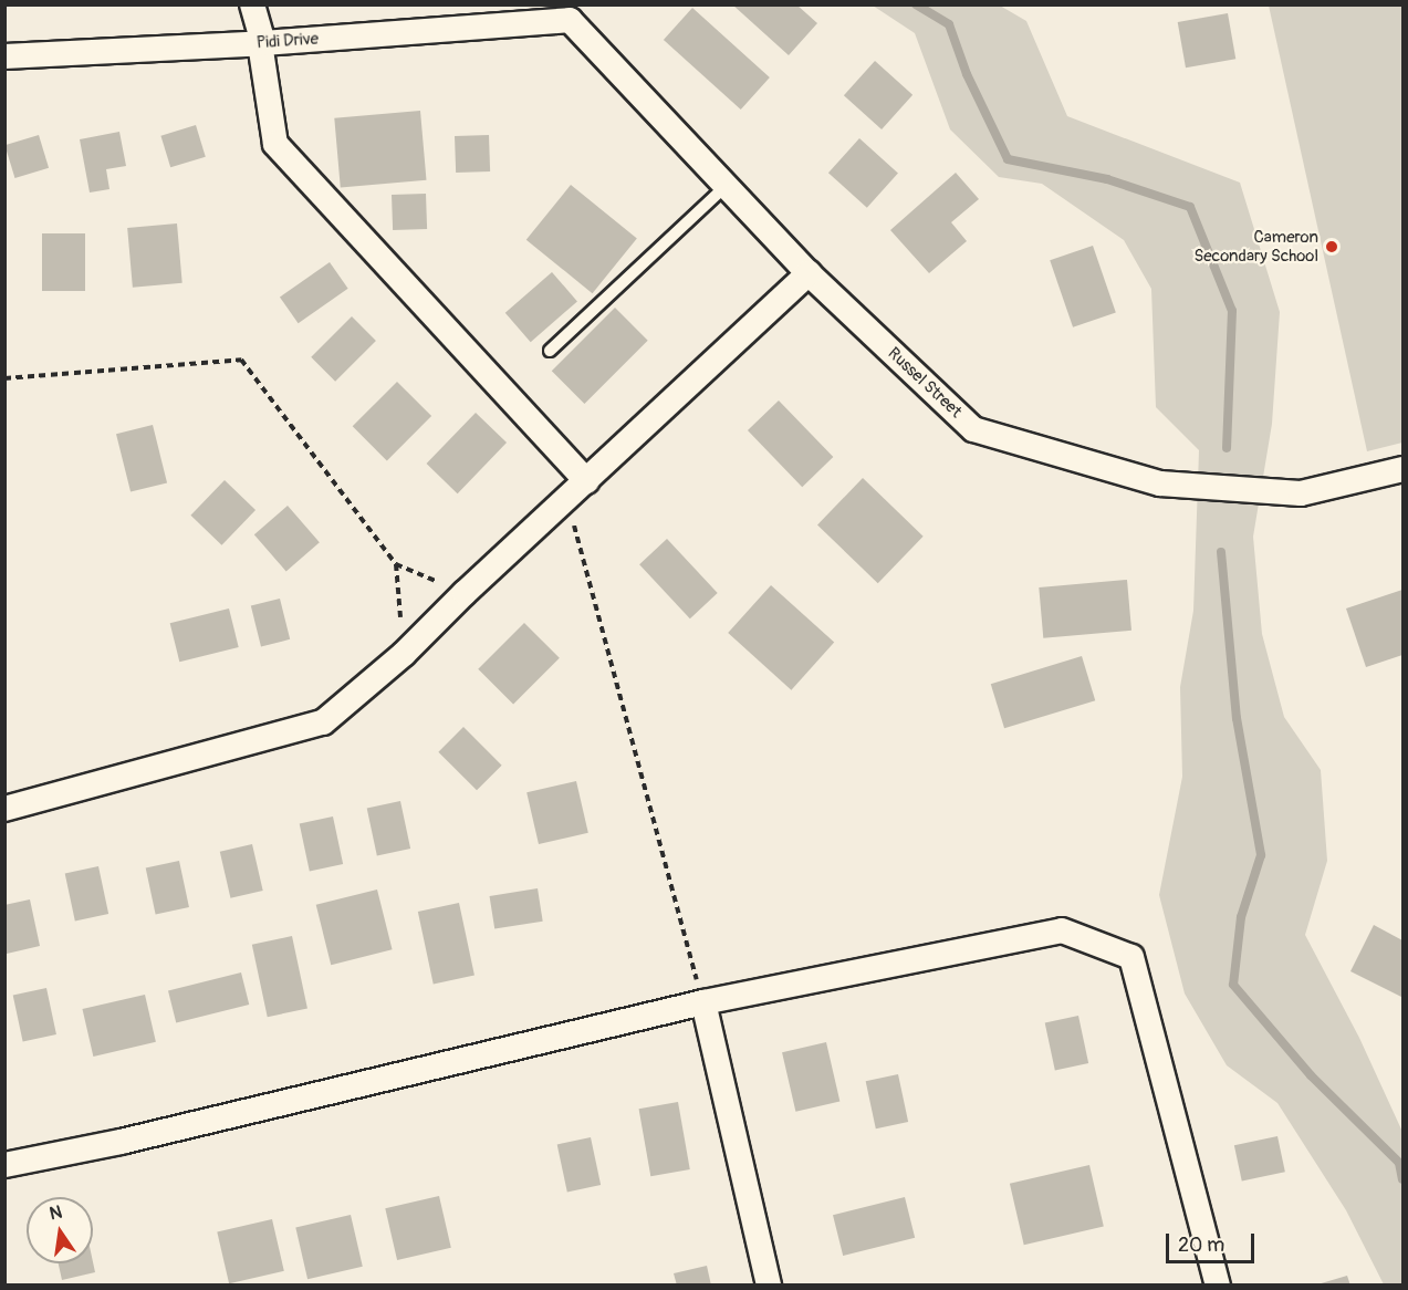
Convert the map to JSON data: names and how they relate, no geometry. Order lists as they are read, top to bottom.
{
  "streets": {
    "street": ["Pidi Drive", "Russel Street"]
  },
  "crossings": [
    ["Pidi Drive", "Russel Street"]
  ],
  "places": ["Cameron Secondary School"],
  "scale_bar": "20 m",
  "north": "top"
}
